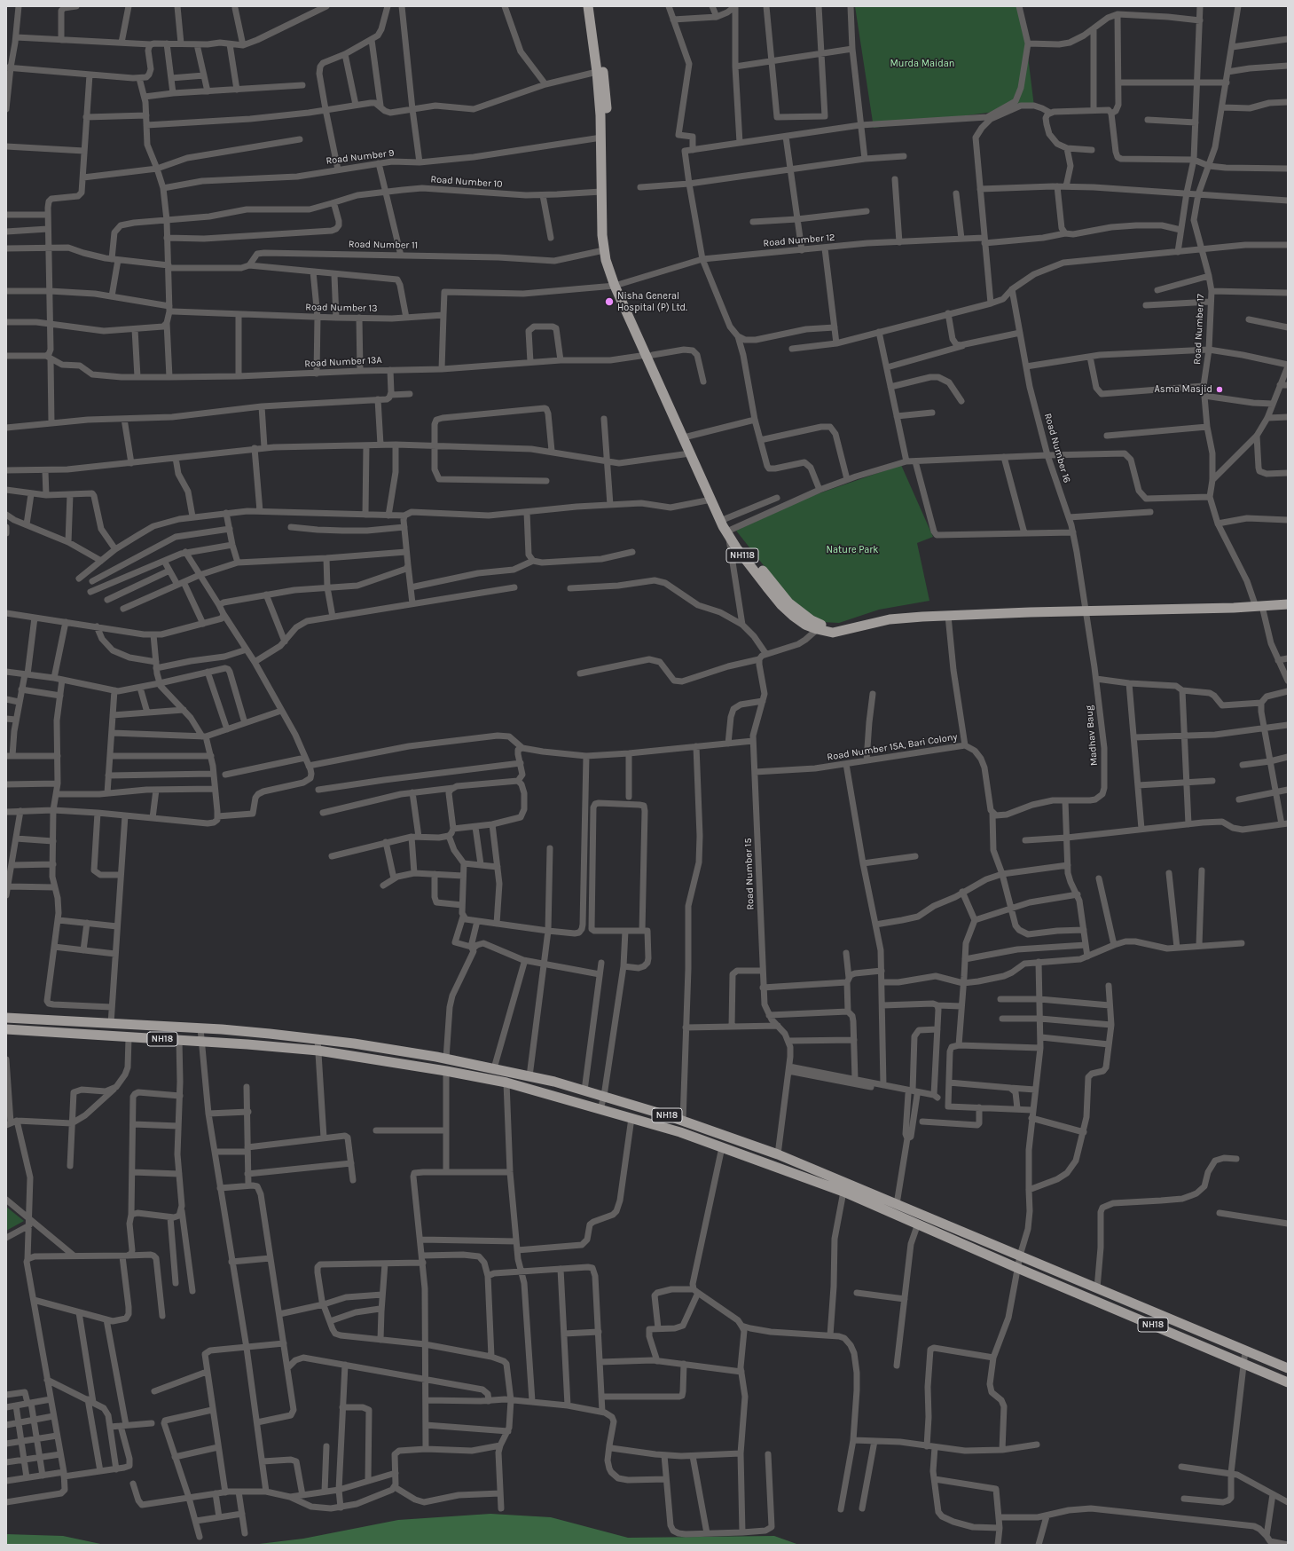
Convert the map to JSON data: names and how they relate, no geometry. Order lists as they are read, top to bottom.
{
  "streets": {
    "highway": ["NH118", "NH18"],
    "street": [
      "Road Number 9",
      "Road Number 10",
      "Road Number 12",
      "Road Number 11",
      "Road Number 13",
      "Road Number 17",
      "Road Number 13A",
      "Road Number 16",
      "Madhav Baug",
      "Road Number 15A, Bari Colony",
      "Road Number 15"
    ]
  },
  "crossings": [
    ["Road Number 9", "NH118"],
    ["Road Number 10", "Road Number 13"],
    ["Road Number 10", "NH118"],
    ["Road Number 12", "NH118"],
    ["Road Number 11", "NH118"],
    ["Road Number 17", "NH118"],
    ["Road Number 13A", "NH118"],
    ["Road Number 16", "NH118"],
    ["Road Number 16", "Madhav Baug"],
    ["NH118", "Madhav Baug"],
    ["NH118", "Road Number 15A, Bari Colony"],
    ["Road Number 15A, Bari Colony", "Road Number 15"]
  ],
  "parks": ["Murda Maidan", "Nature Park"],
  "places": ["Nisha General Hospital (P) Ltd.", "Asma Masjid"]
}
